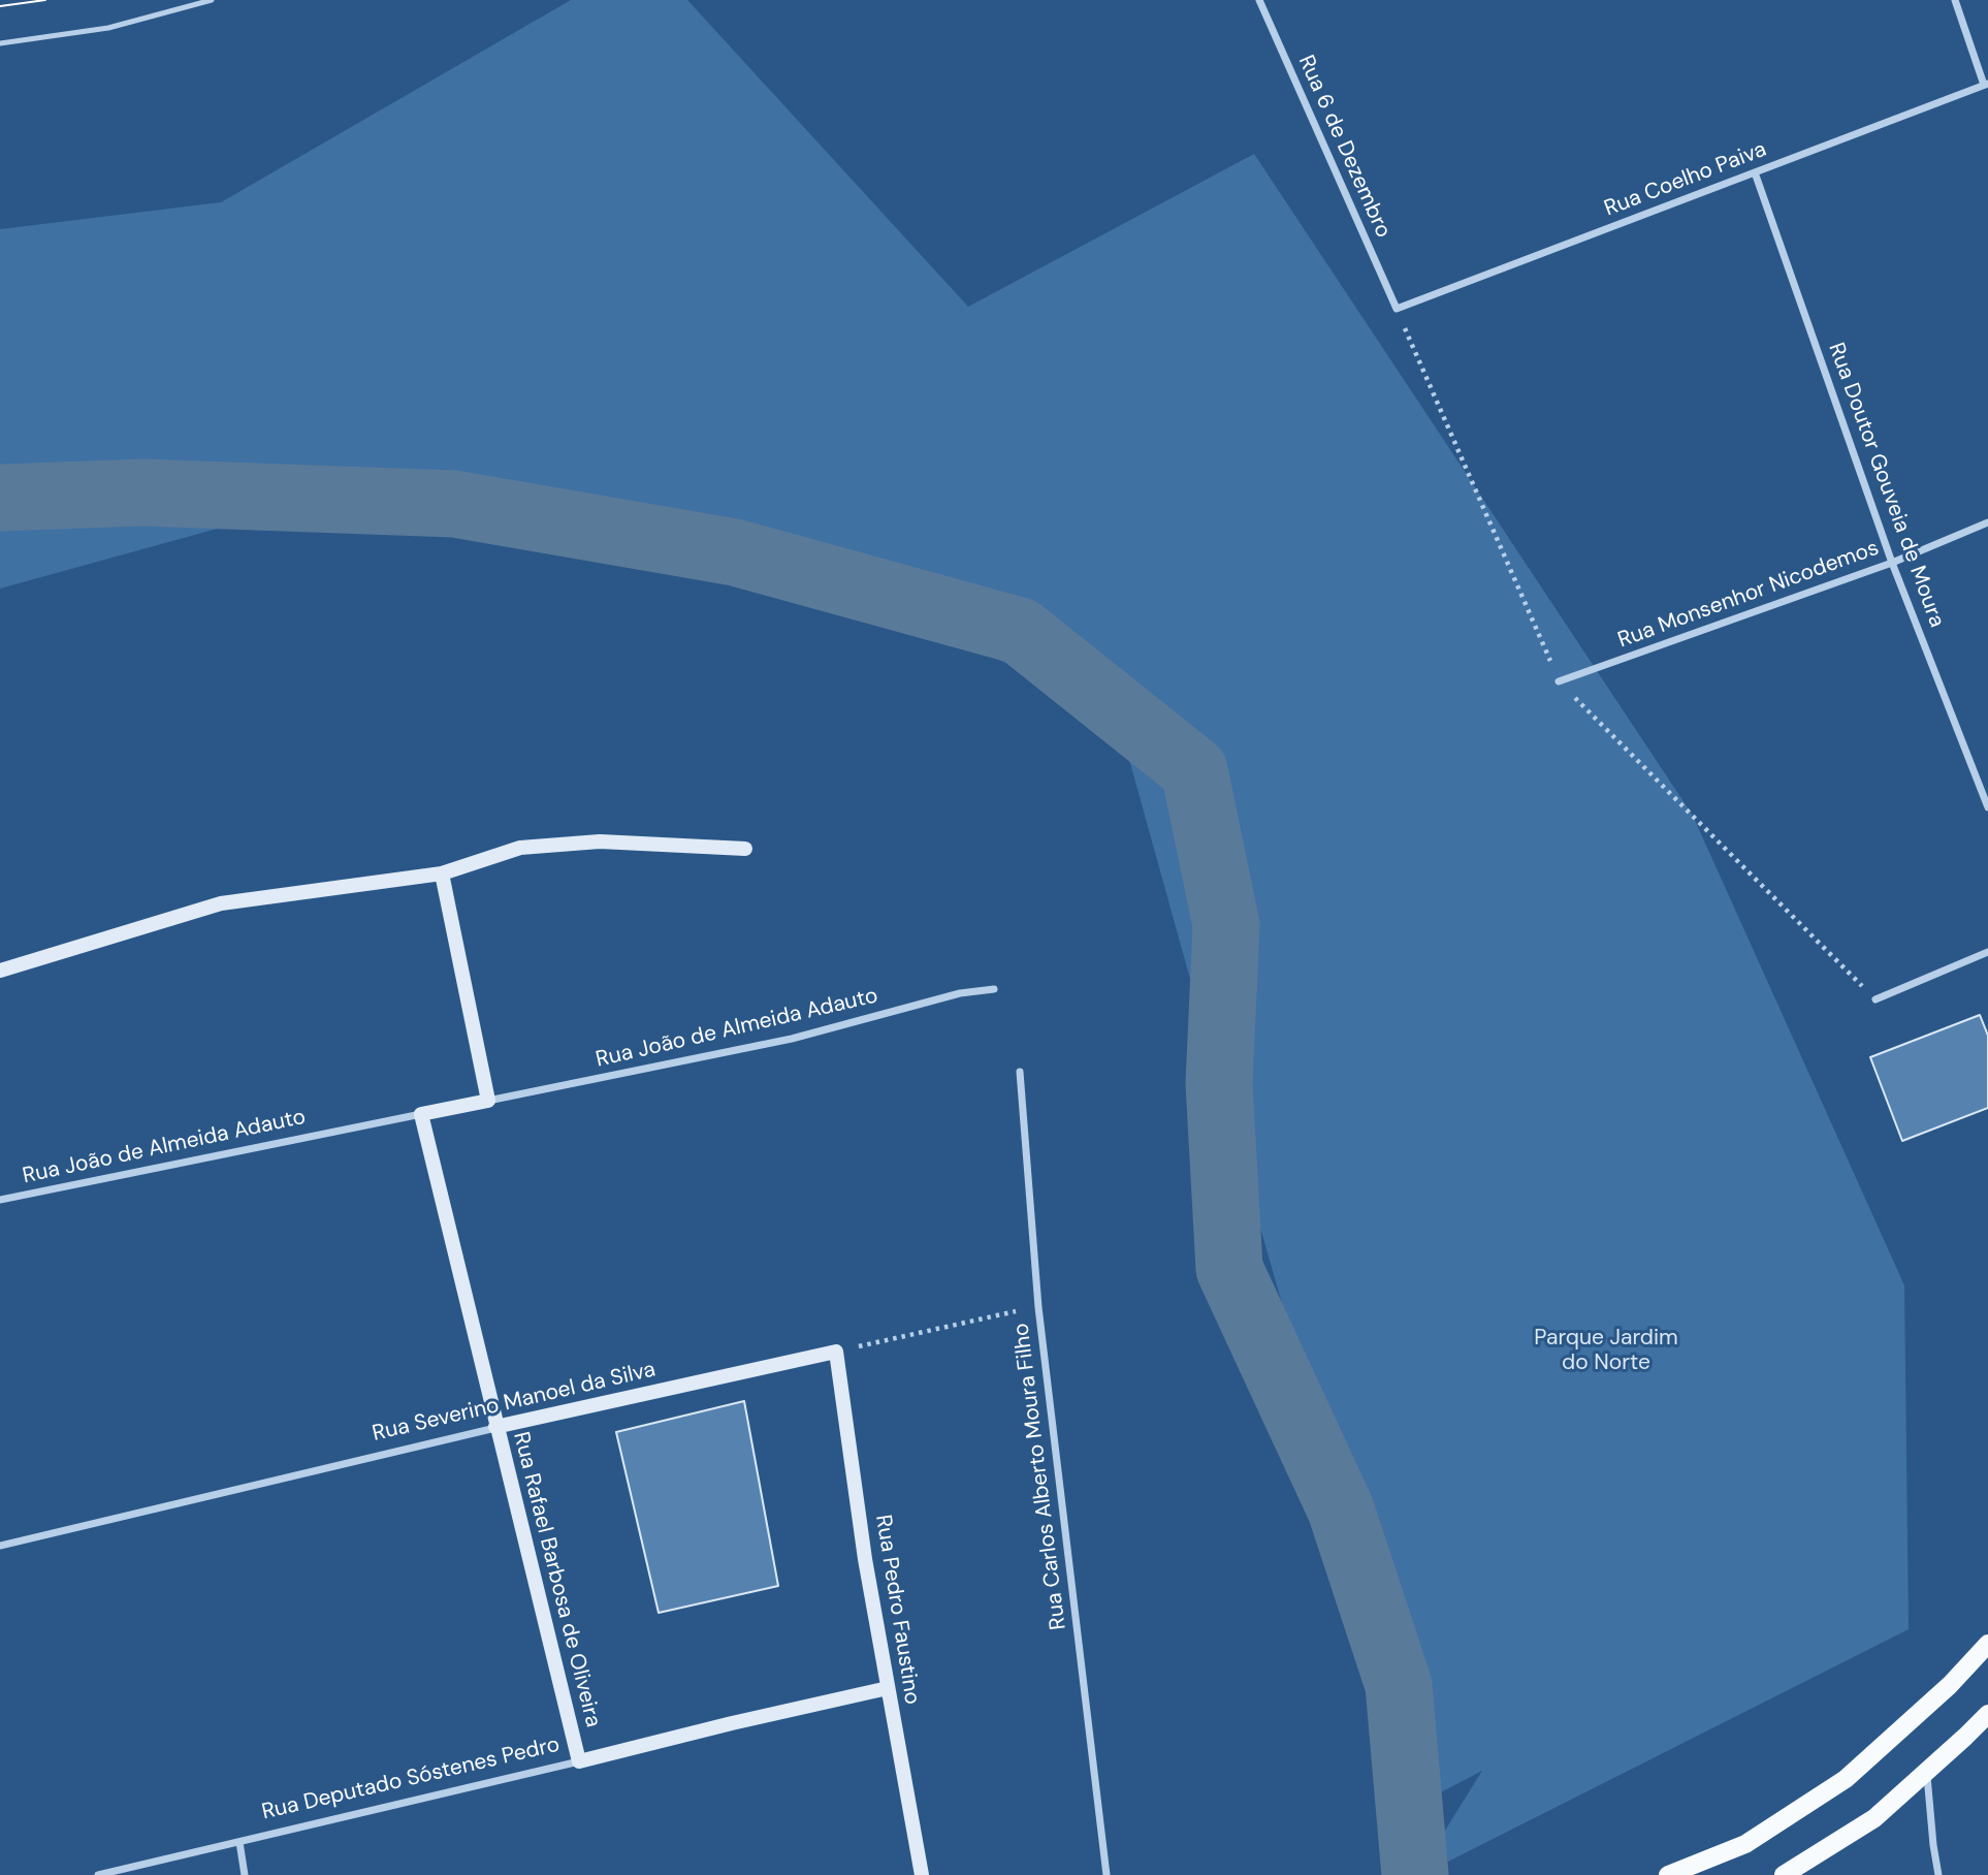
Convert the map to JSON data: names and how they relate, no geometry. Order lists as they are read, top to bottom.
{
  "streets": {
    "street": [
      "Rua 6 de Dezembro",
      "Rua Coelho Paiva",
      "Rua Doutor Gouveia de Moura",
      "Rua Monsenhor Nicodemos",
      "Rua João de Almeida Adauto",
      "Rua Severino Manoel da Silva",
      "Rua Carlos Alberto Moura Filho",
      "Rua Rafael Barbosa de Oliveira",
      "Rua Pedro Faustino",
      "Rua Deputado Sóstenes Pedro"
    ]
  },
  "crossings": [
    ["Rua 6 de Dezembro", "Rua Coelho Paiva"],
    ["Rua Coelho Paiva", "Rua Doutor Gouveia de Moura"],
    ["Rua Doutor Gouveia de Moura", "Rua Monsenhor Nicodemos"],
    ["Rua João de Almeida Adauto", "Rua Rafael Barbosa de Oliveira"],
    ["Rua Severino Manoel da Silva", "Rua Rafael Barbosa de Oliveira"],
    ["Rua Severino Manoel da Silva", "Rua Pedro Faustino"],
    ["Rua Rafael Barbosa de Oliveira", "Rua Deputado Sóstenes Pedro"],
    ["Rua Pedro Faustino", "Rua Deputado Sóstenes Pedro"]
  ],
  "parks": ["Parque Jardim do Norte"]
}
